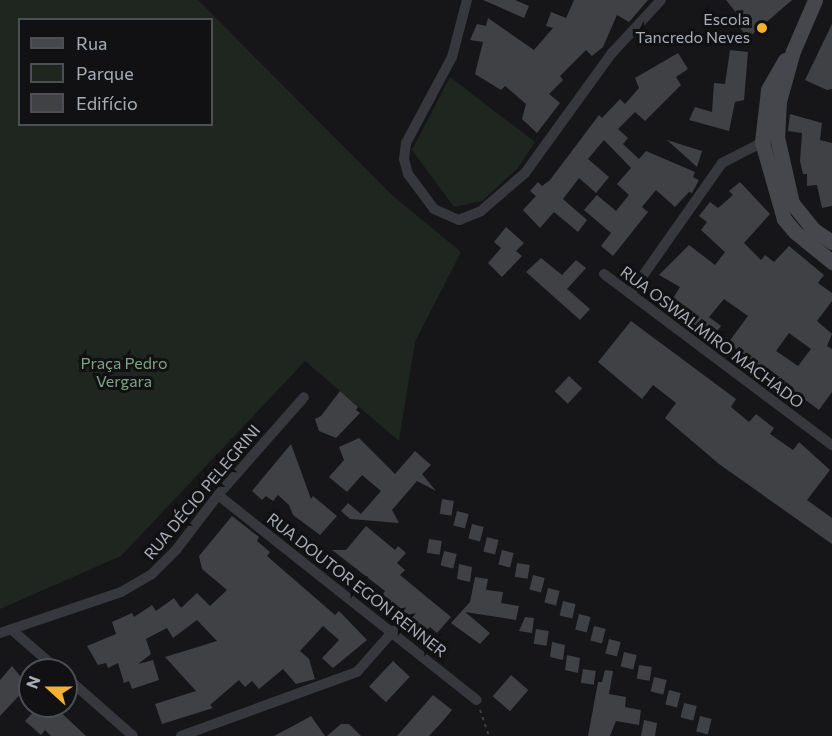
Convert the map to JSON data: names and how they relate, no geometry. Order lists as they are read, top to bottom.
{
  "streets": {
    "street": ["RUA OSWALMIRO MACHADO", "RUA DÉCIO PELEGRINI", "RUA DOUTOR EGON RENNER"]
  },
  "crossings": [
    ["RUA DÉCIO PELEGRINI", "RUA DOUTOR EGON RENNER"]
  ],
  "parks": ["Praça Pedro Vergara"],
  "places": ["Escola Tancredo Neves"],
  "legend": ["Rua", "Parque", "Edifício"],
  "north": "left"
}
